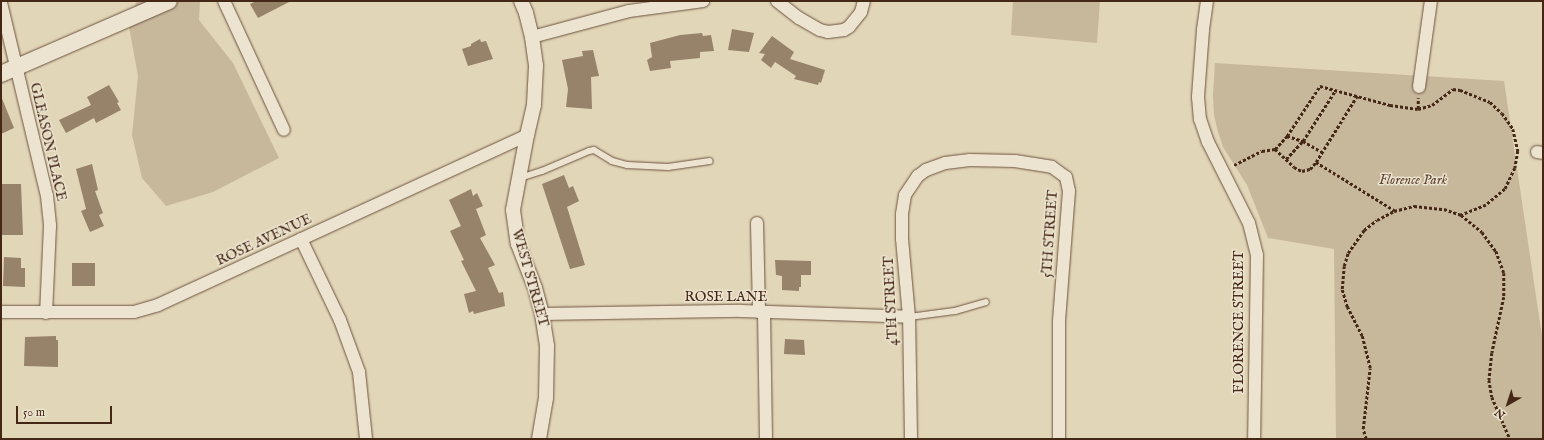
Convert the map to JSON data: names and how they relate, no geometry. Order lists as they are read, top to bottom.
{
  "streets": {
    "street": [
      "GLEASON PLACE",
      "5TH STREET",
      "ROSE AVENUE",
      "WEST STREET",
      "ROSE LANE",
      "4TH STREET",
      "FLORENCE STREET"
    ]
  },
  "crossings": [
    ["GLEASON PLACE", "ROSE AVENUE"],
    ["5TH STREET", "4TH STREET"],
    ["ROSE AVENUE", "WEST STREET"],
    ["WEST STREET", "ROSE LANE"],
    ["ROSE LANE", "4TH STREET"]
  ],
  "parks": ["Florence Park"],
  "scale_bar": "50 m",
  "north": "bottom left"
}
